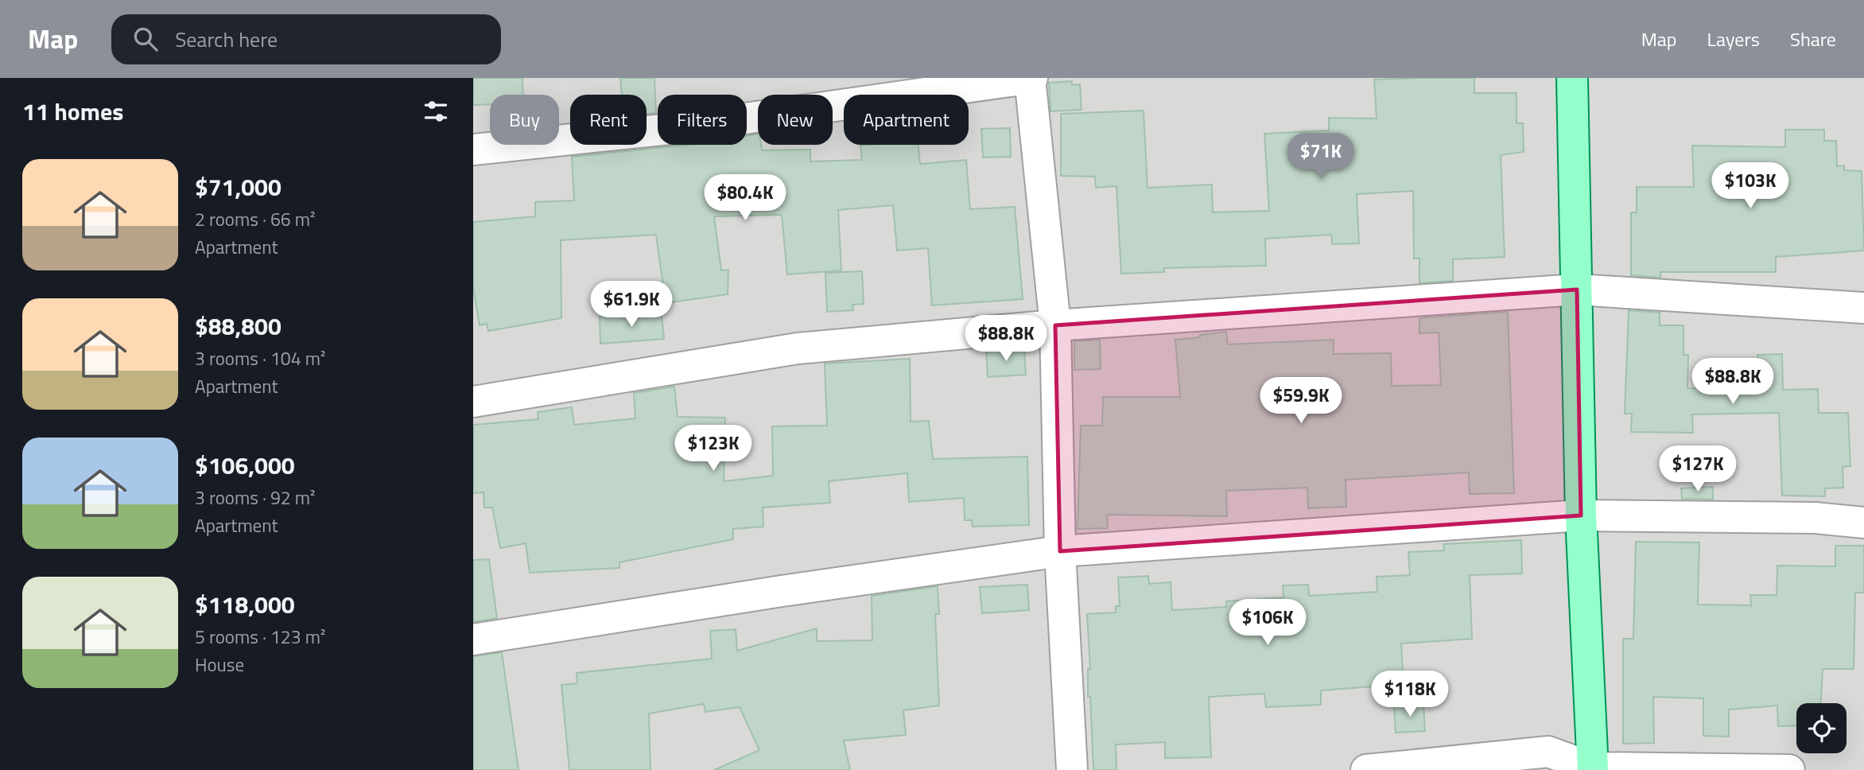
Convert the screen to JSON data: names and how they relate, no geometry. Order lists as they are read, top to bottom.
{
  "page": {
    "header": "Map",
    "search": "Search here",
    "nav": ["Map", "Layers", "Share"],
    "heading": "11 homes",
    "chip": [
      "Buy",
      "Rent",
      "Filters",
      "New",
      "Apartment"
    ],
    "price": [
      "$71K",
      "$103K",
      "$80.4K",
      "$61.9K",
      "$88.8K",
      "$88.8K",
      "$59.9K",
      "$123K",
      "$127K",
      "$106K",
      "$118K"
    ],
    "list": [
      {
        "name": "$71,000",
        "note": "2 rooms · 66 m² · Apartment"
      },
      {
        "name": "$88,800",
        "note": "3 rooms · 104 m² · Apartment"
      },
      {
        "name": "$106,000",
        "note": "3 rooms · 92 m² · Apartment"
      },
      {
        "name": "$118,000",
        "note": "5 rooms · 123 m² · House"
      }
    ]
  }
}
